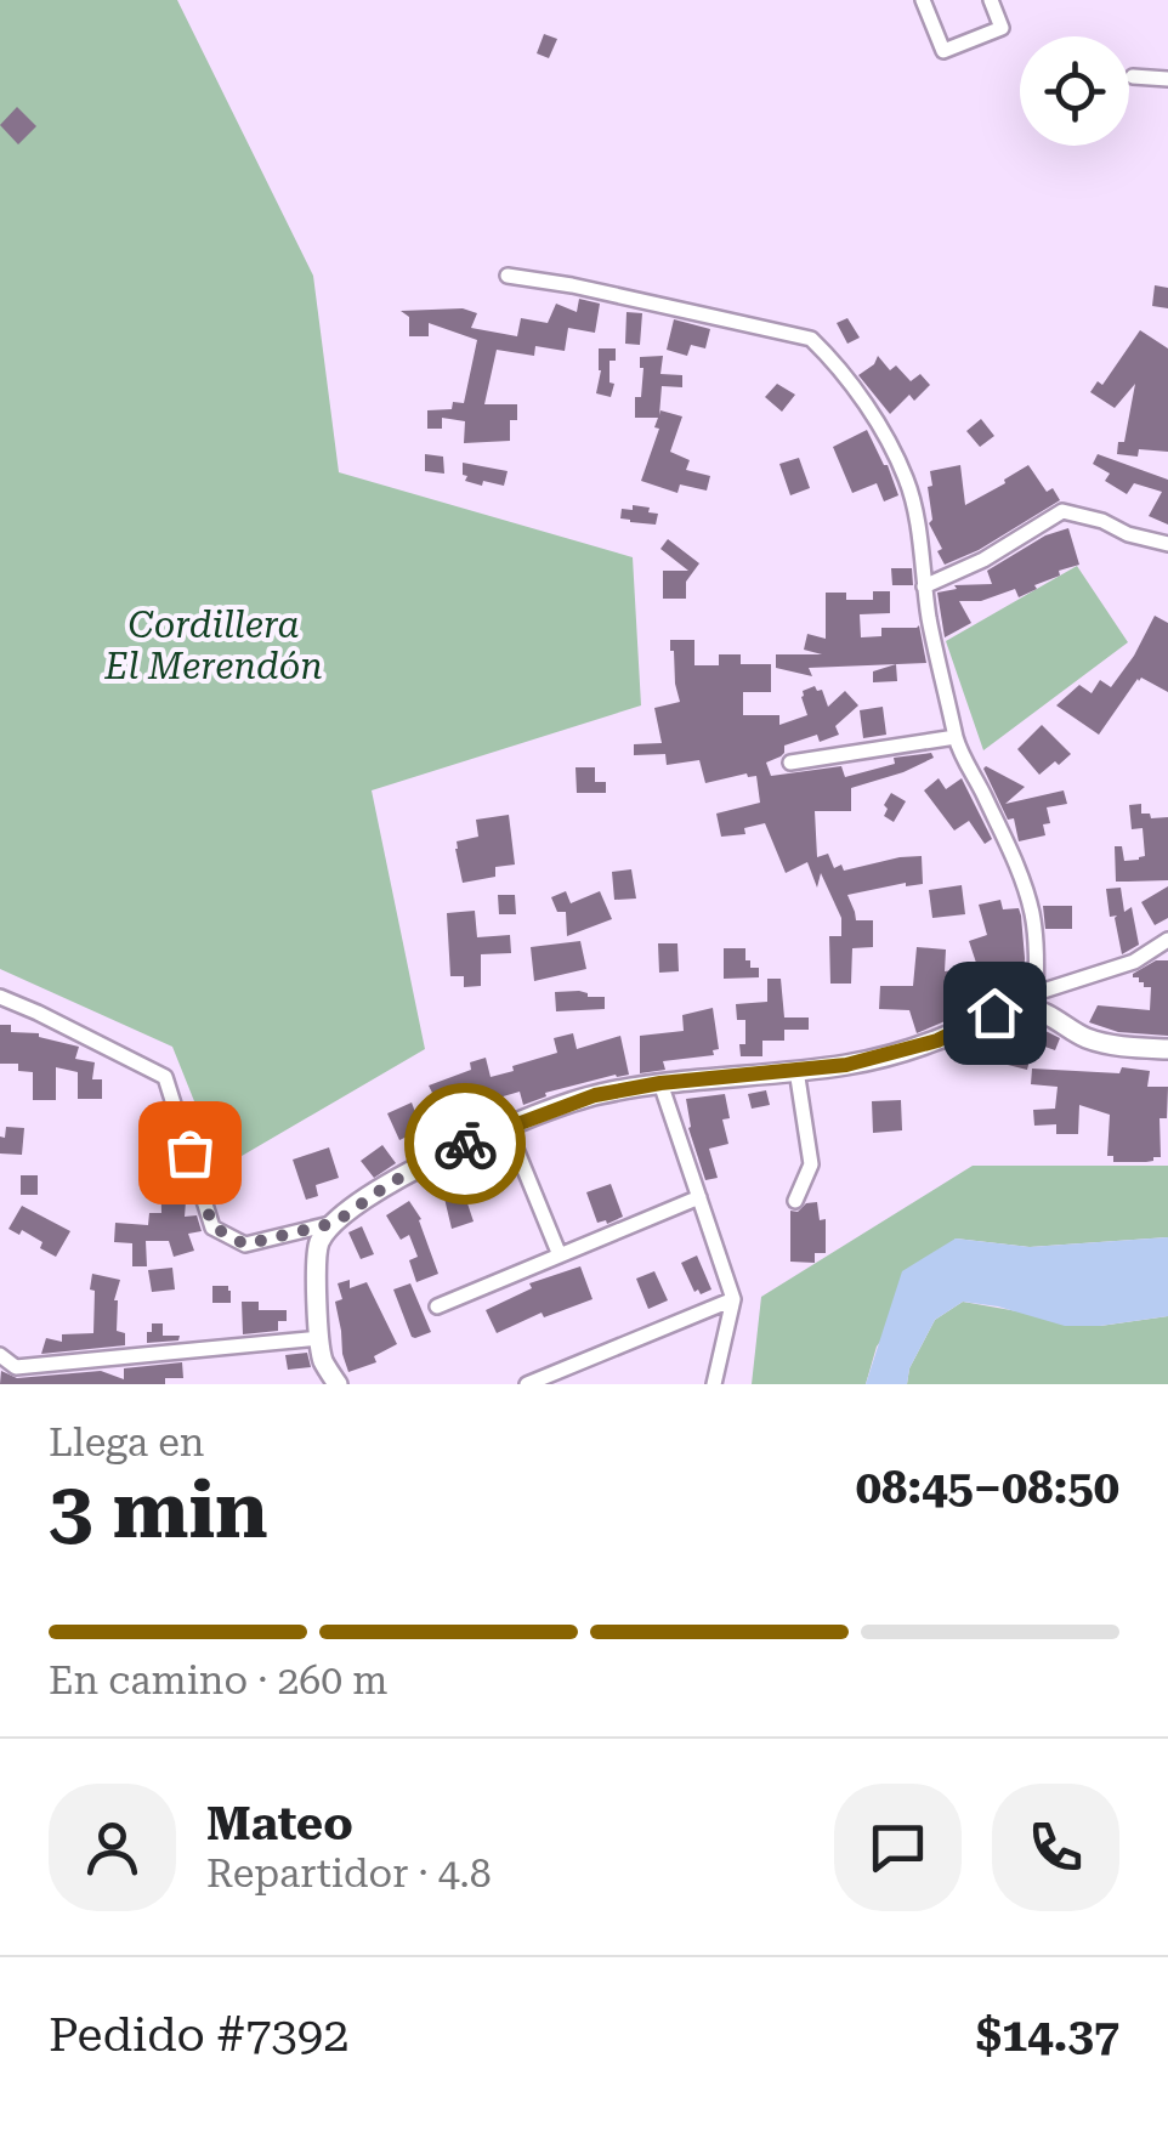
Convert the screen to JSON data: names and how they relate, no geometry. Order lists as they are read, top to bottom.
{
  "parks": ["Cordillera El Merendón"],
  "page": {
    "heading": ["3 min", "Llega en", "08:45–08:50"],
    "panel": [
      "Mateo",
      "Repartidor · 4.8",
      "Pedido #7392",
      "$14.37"
    ],
    "bar": "En camino · 260 m"
  }
}
